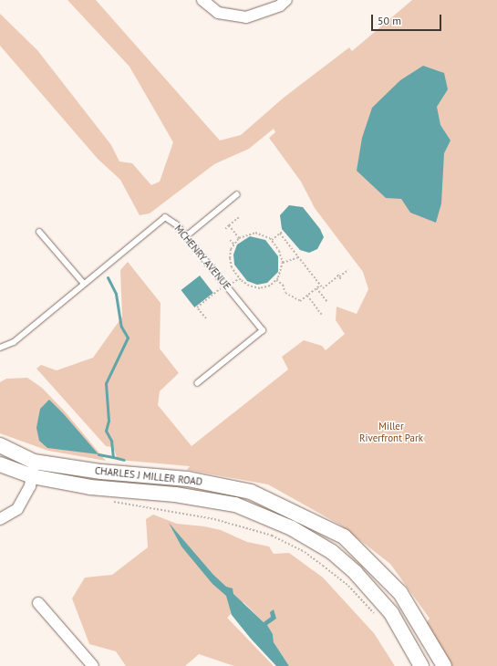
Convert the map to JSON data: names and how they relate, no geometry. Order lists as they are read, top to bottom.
{
  "streets": {
    "street": ["CHARLES J MILLER ROAD"],
    "lane": ["MCHENRY AVENUE"]
  },
  "parks": ["Miller Riverfront Park"],
  "scale_bar": "50 m"
}
